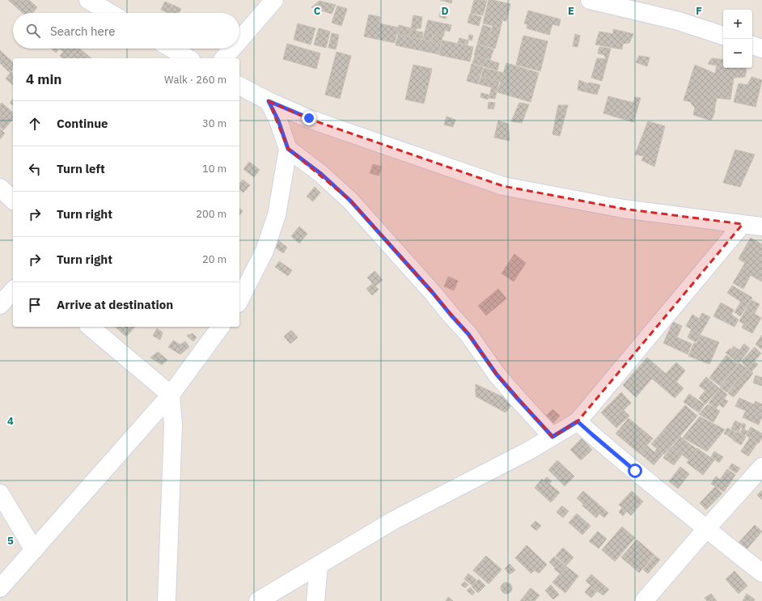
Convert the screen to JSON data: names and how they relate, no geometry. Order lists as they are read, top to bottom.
{
  "page": {
    "map_buttons": ["+", "−"],
    "search": "Search here",
    "heading": ["4 min", "Walk · 260 m"],
    "list": [
      ["Continue", "30 m"],
      ["Turn left", "10 m"],
      ["Turn right", "200 m"],
      ["Turn right", "20 m"],
      "Arrive at destination"
    ]
  },
  "grid": {
    "columns": [
      "C",
      "D",
      "E",
      "F"
    ],
    "rows": ["4", "5"]
  }
}
